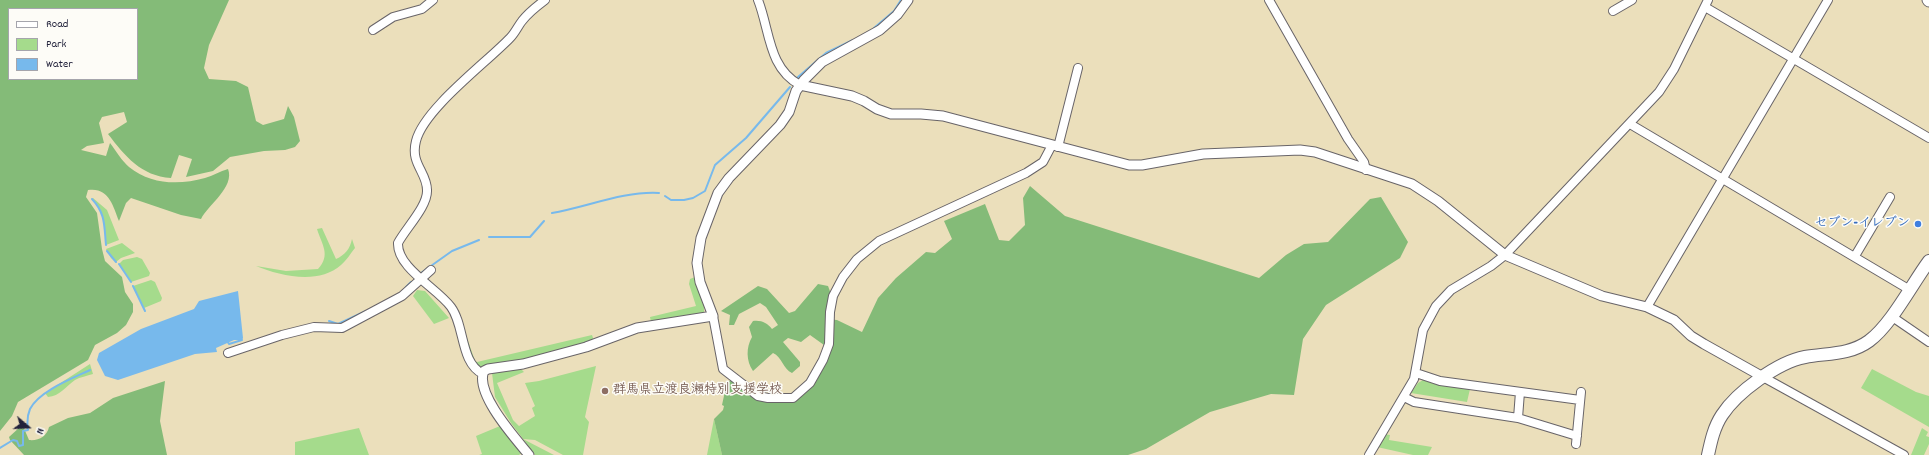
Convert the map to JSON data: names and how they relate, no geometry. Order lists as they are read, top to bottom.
{
  "places": ["セブン-イレブン", "群馬県立渡良瀬特別支援学校"],
  "legend": ["Road", "Park", "Water"],
  "north": "right"
}
